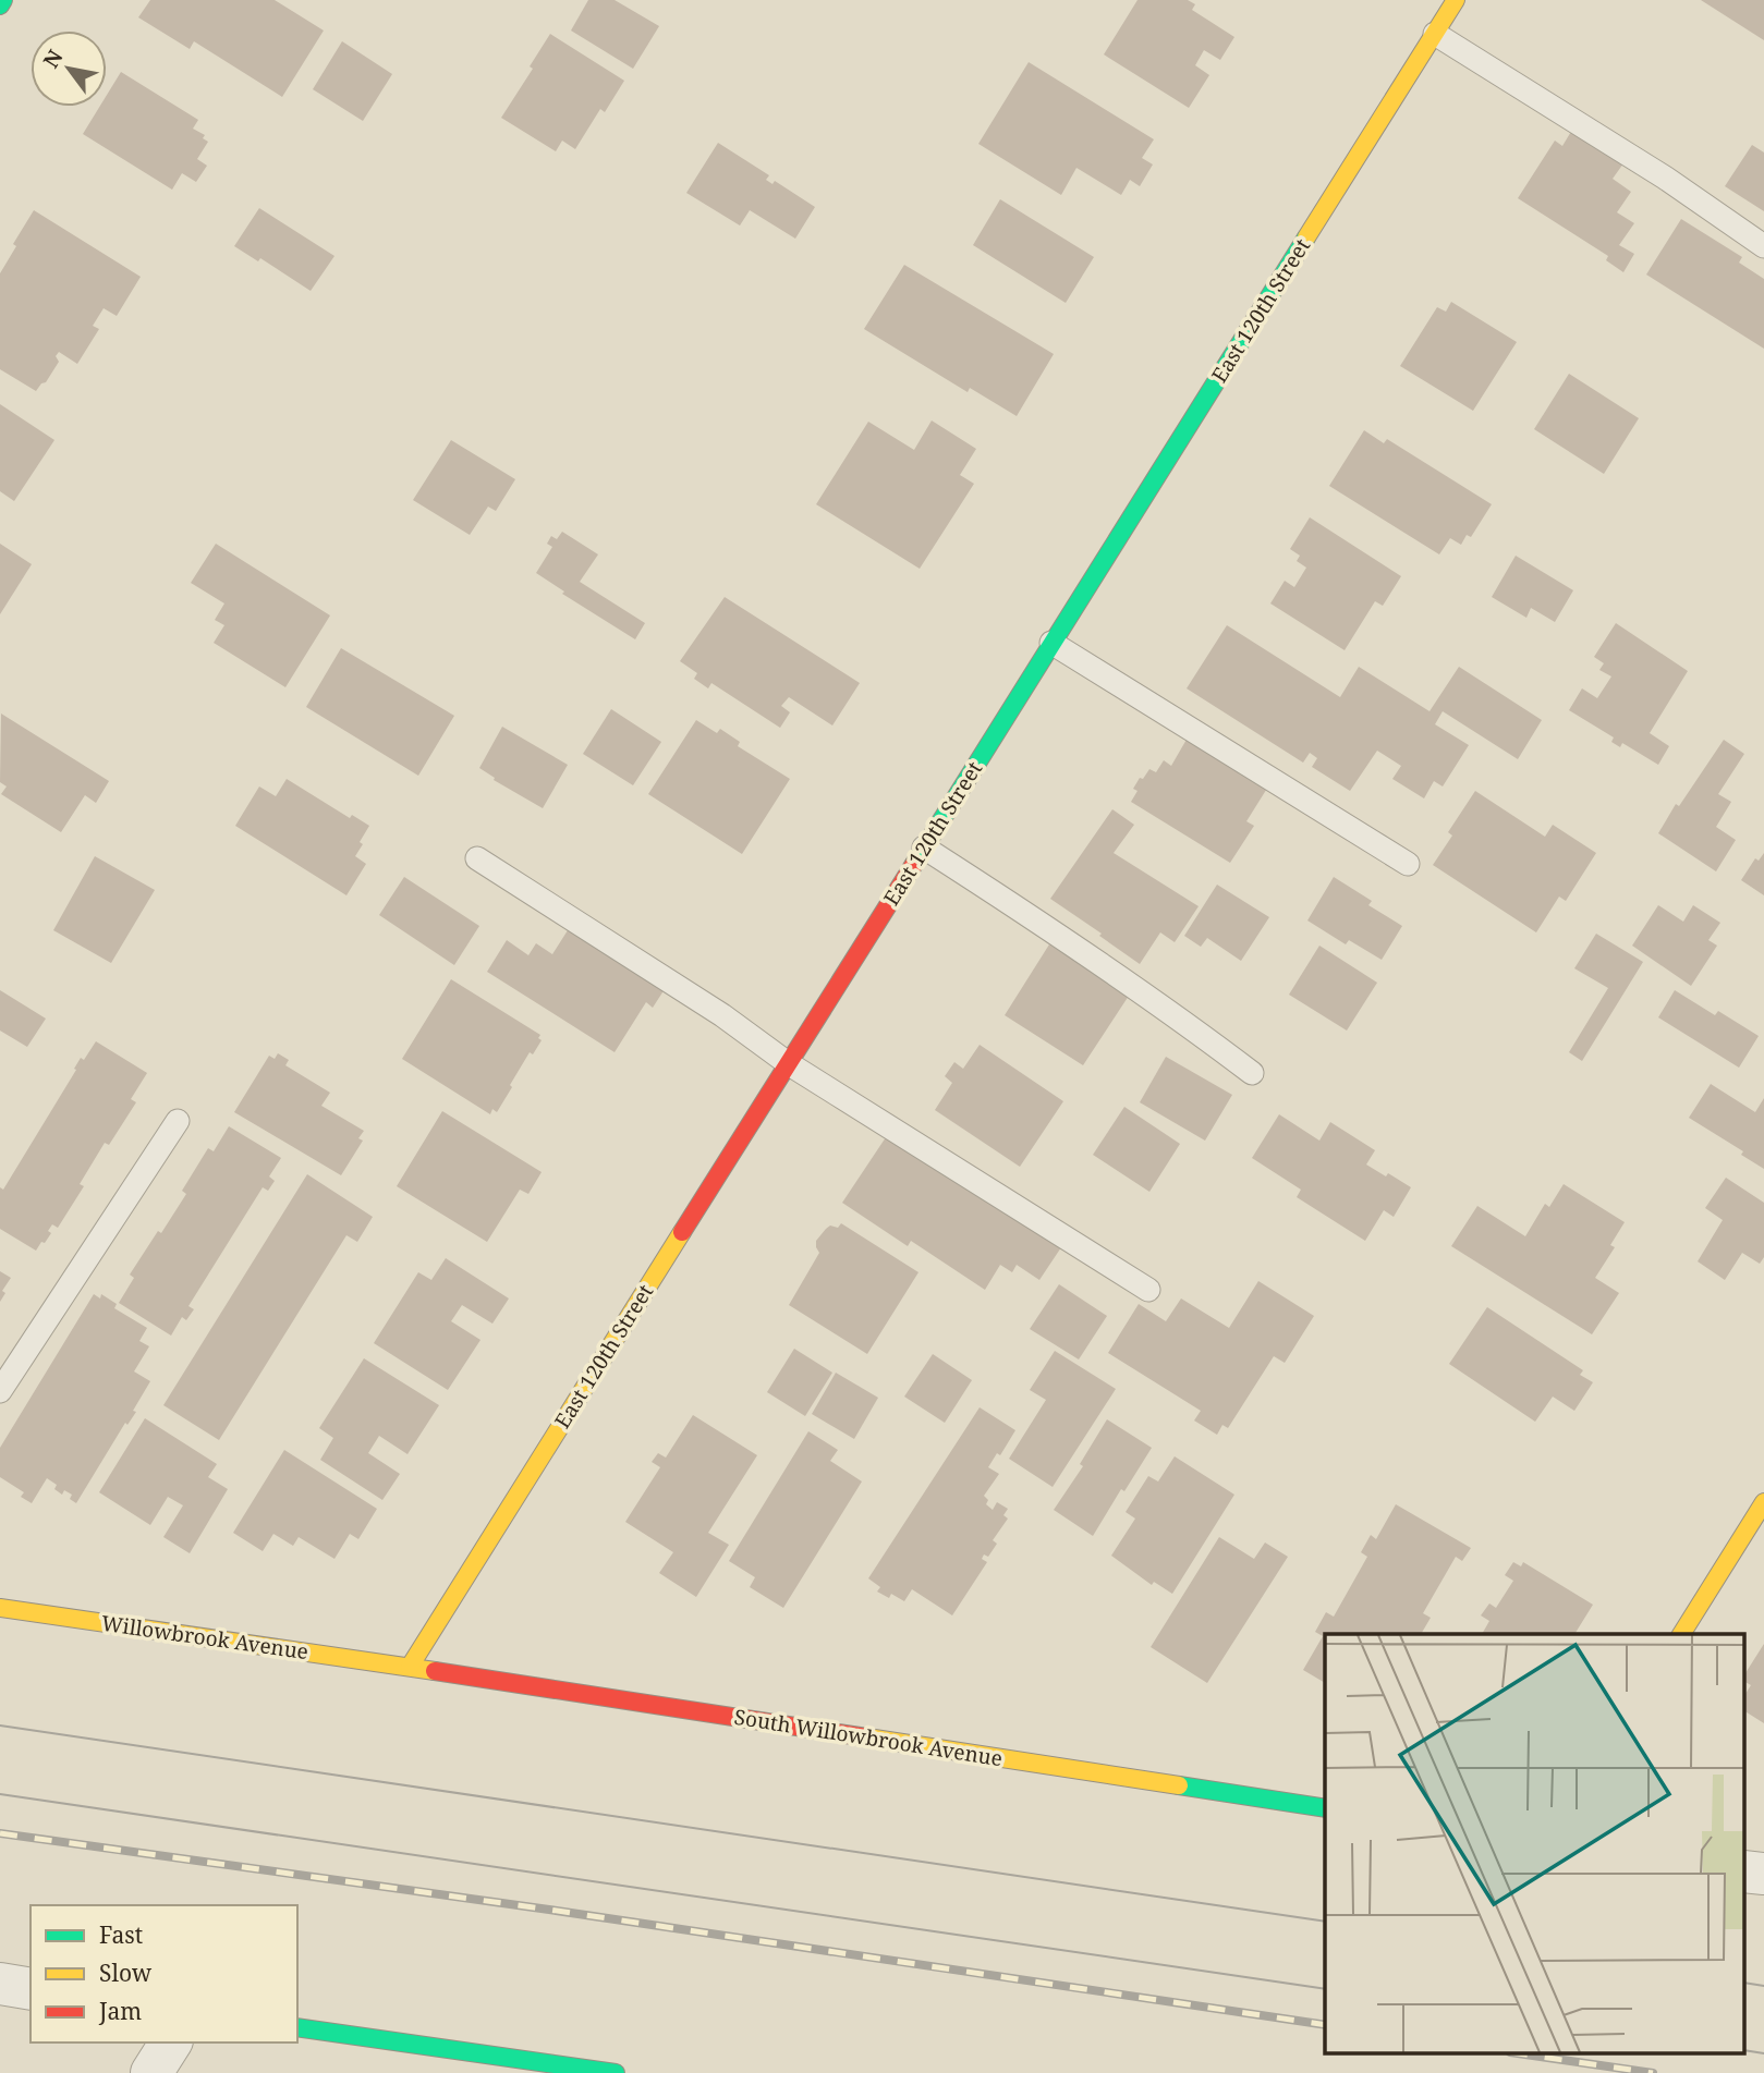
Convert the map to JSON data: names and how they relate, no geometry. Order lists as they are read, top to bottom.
{
  "streets": {
    "street": ["East 120th Street", "Willowbrook Avenue", "South Willowbrook Avenue"]
  },
  "crossings": [
    ["East 120th Street", "Willowbrook Avenue"],
    ["East 120th Street", "South Willowbrook Avenue"],
    ["Willowbrook Avenue", "South Willowbrook Avenue"]
  ],
  "legend": ["Fast", "Slow", "Jam"],
  "north": "top left"
}
